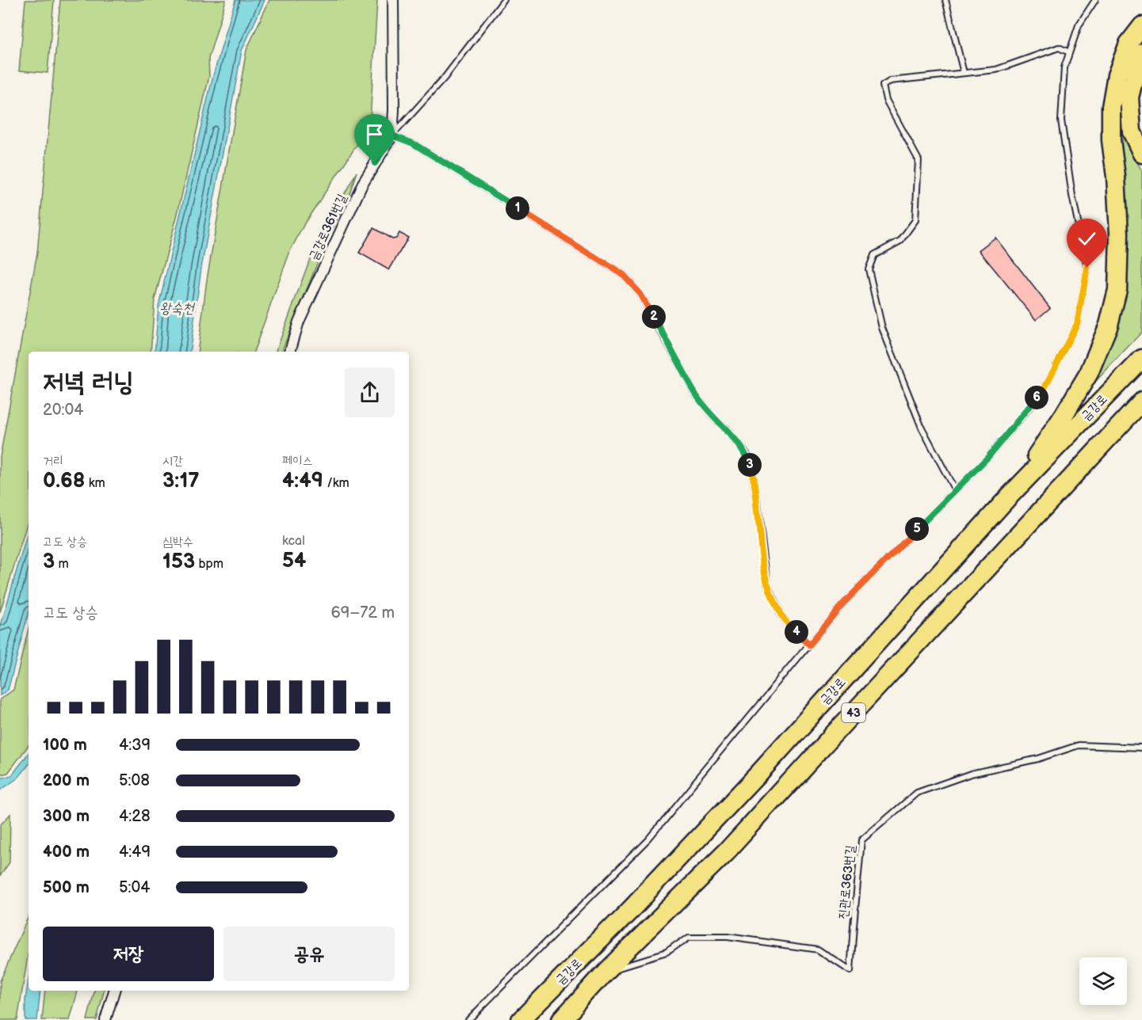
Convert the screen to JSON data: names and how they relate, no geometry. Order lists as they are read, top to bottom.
{
  "streets": {
    "highway": ["금강로", "43"],
    "street": ["금강로361번길"],
    "lane": ["진관로363번길"]
  },
  "crossings": [
    ["금강로", "진관로363번길"]
  ],
  "water": ["왕숙천"],
  "page": {
    "pins": [
      "1",
      "2",
      "6",
      "3",
      "5",
      "4"
    ],
    "heading": ["저녁 러닝", "20:04"],
    "stats": [
      ["거리", "0.68 km"],
      ["시간", "3:17"],
      ["페이스", "4:49 /km"],
      ["고도 상승", "3 m"],
      ["심박수", "153 bpm"],
      ["kcal", "54"]
    ],
    "chart": ["고도 상승", "69–72 m"],
    "list": [
      {
        "name": "100 m",
        "note": "4:39"
      },
      {
        "name": "200 m",
        "note": "5:08"
      },
      {
        "name": "300 m",
        "note": "4:28"
      },
      {
        "name": "400 m",
        "note": "4:49"
      },
      {
        "name": "500 m",
        "note": "5:04"
      }
    ],
    "buttons": ["저장", "공유"]
  }
}
